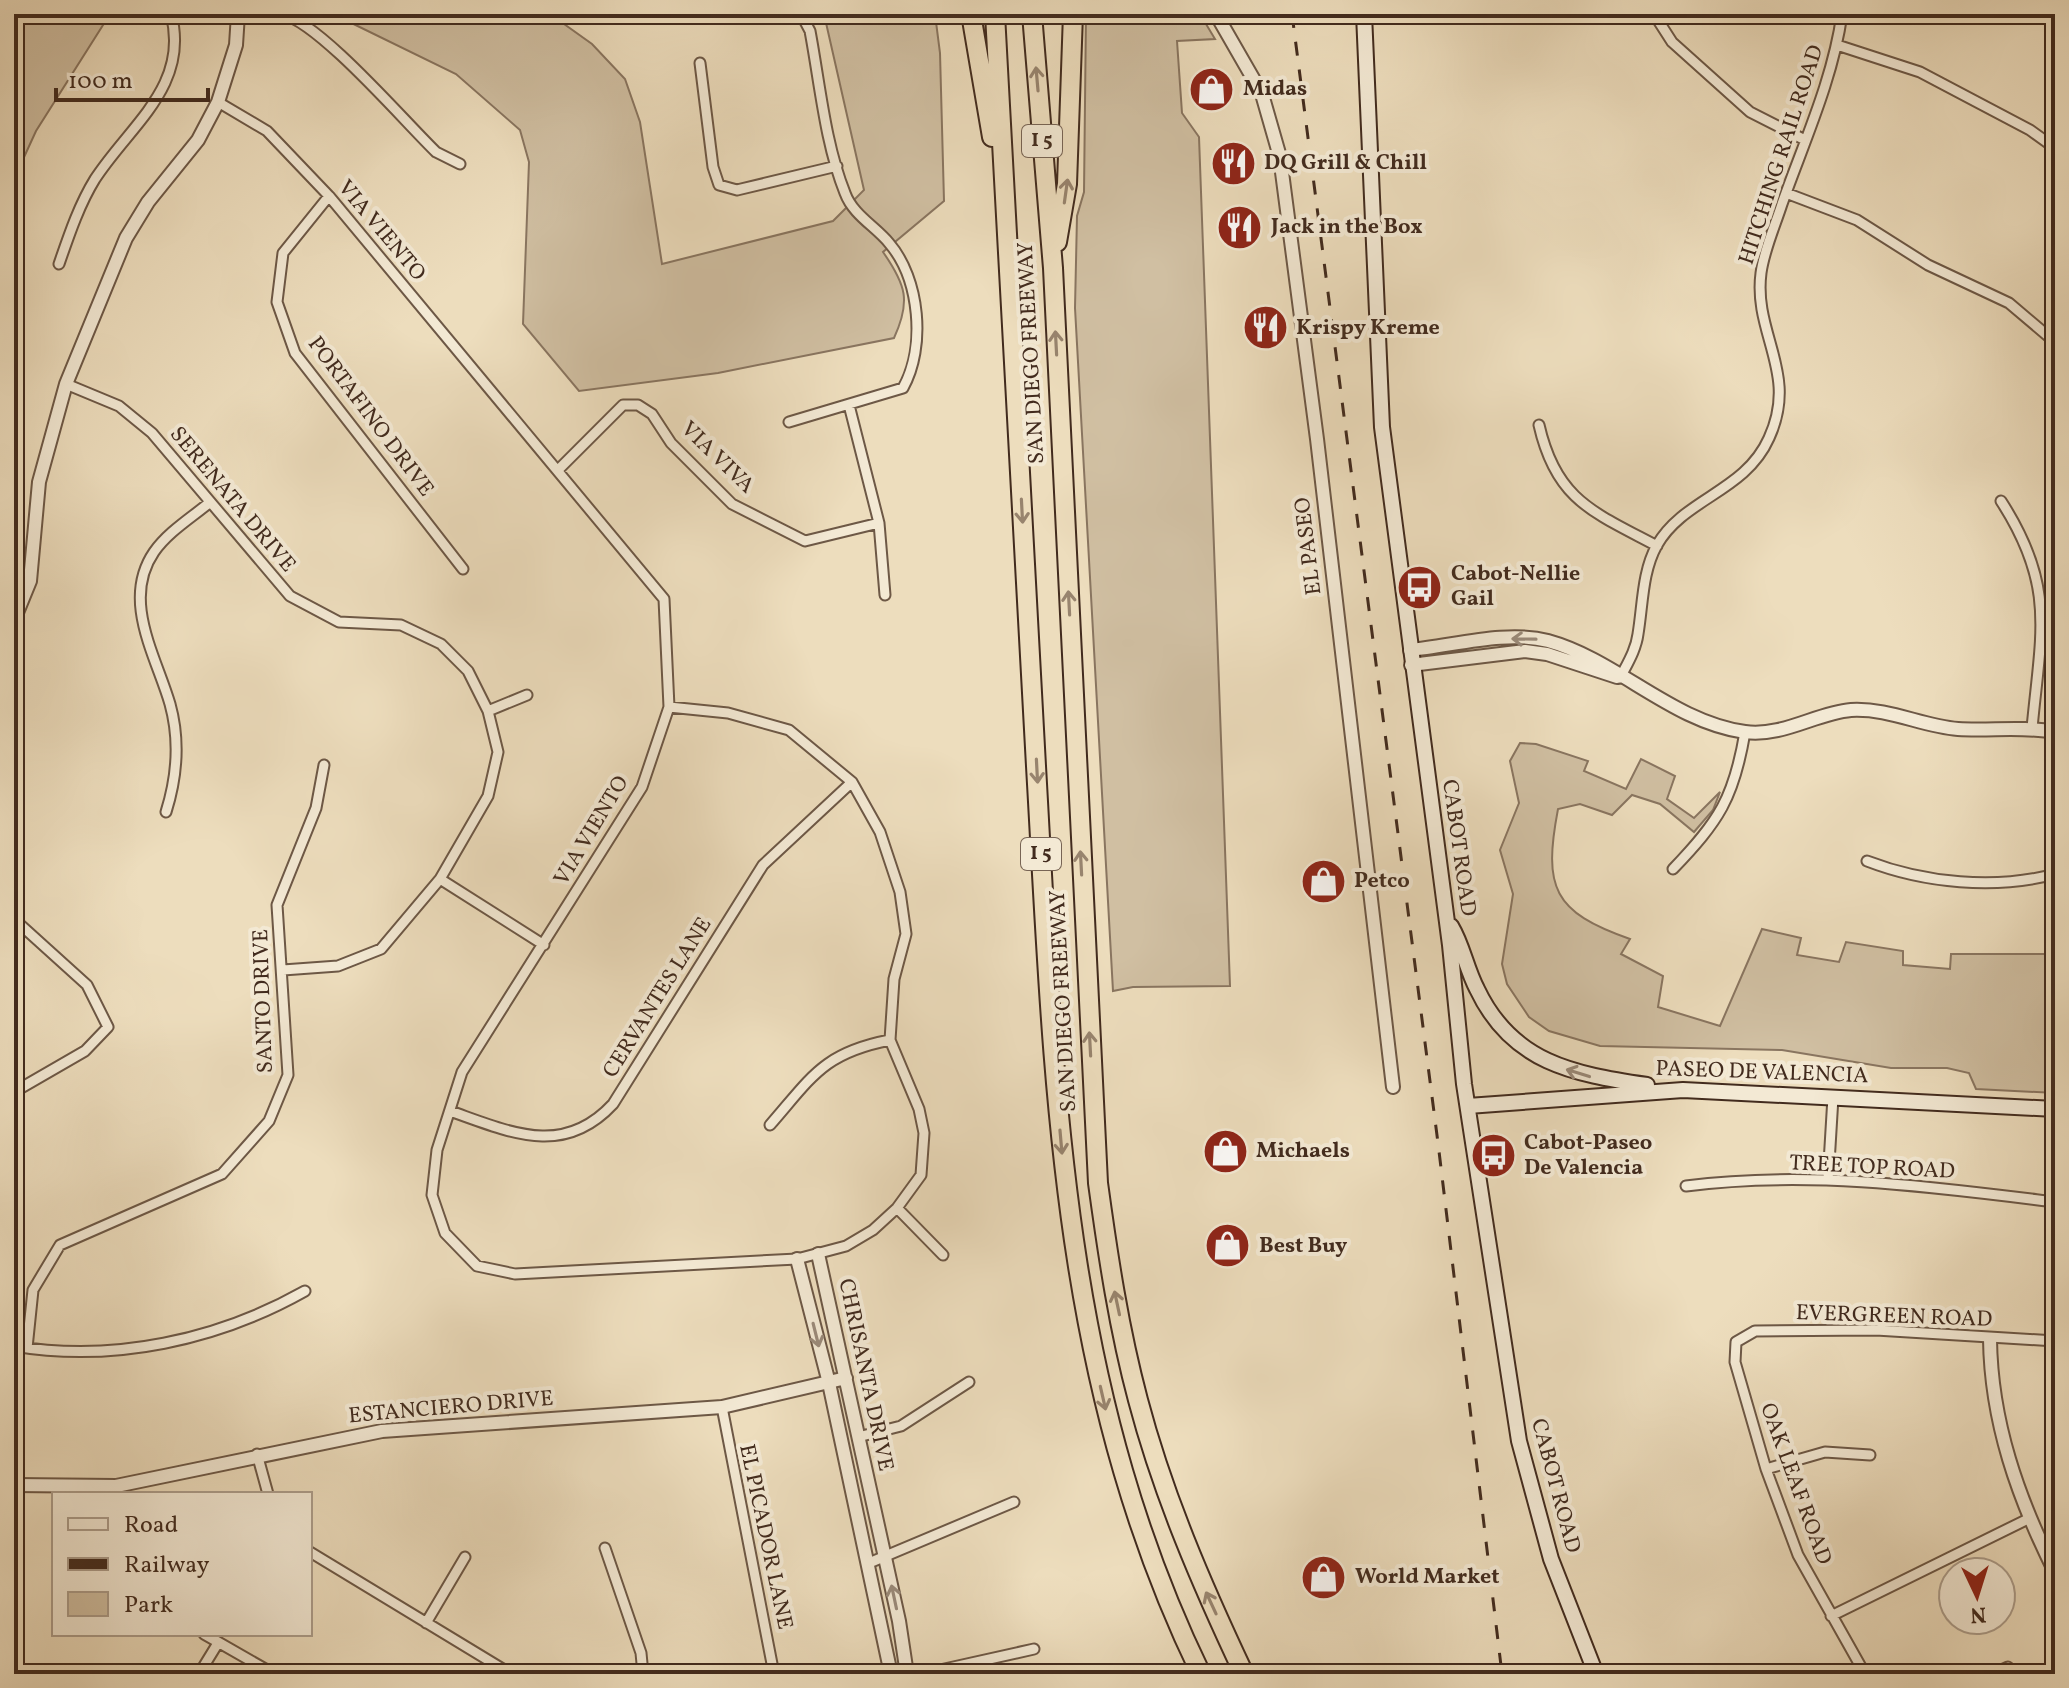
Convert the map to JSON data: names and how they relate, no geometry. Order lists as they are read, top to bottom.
{
  "streets": {
    "highway": ["I 5", "SAN DIEGO FREEWAY"],
    "main road": ["CABOT ROAD", "PASEO DE VALENCIA"],
    "street": [
      "HITCHING RAIL ROAD",
      "VIA VIENTO",
      "PORTAFINO DRIVE",
      "VIA VIVA",
      "SERENATA DRIVE",
      "EL PASEO",
      "CERVANTES LANE",
      "SANTO DRIVE",
      "TREE TOP ROAD",
      "EVERGREEN ROAD",
      "CHRISANTA DRIVE",
      "ESTANCIERO DRIVE",
      "OAK LEAF ROAD",
      "EL PICADOR LANE"
    ]
  },
  "crossings": [
    ["VIA VIENTO", "PORTAFINO DRIVE"],
    ["VIA VIENTO", "VIA VIVA"],
    ["VIA VIENTO", "CERVANTES LANE"],
    ["VIA VIENTO", "CHRISANTA DRIVE"],
    ["SERENATA DRIVE", "SANTO DRIVE"],
    ["CABOT ROAD", "PASEO DE VALENCIA"],
    ["CERVANTES LANE", "CHRISANTA DRIVE"],
    ["EVERGREEN ROAD", "OAK LEAF ROAD"],
    ["CHRISANTA DRIVE", "ESTANCIERO DRIVE"],
    ["ESTANCIERO DRIVE", "EL PICADOR LANE"]
  ],
  "places": {
    "shop": [
      "Midas",
      "Petco",
      "Michaels",
      "Best Buy",
      "World Market"
    ],
    "restaurant": ["DQ Grill & Chill", "Jack in the Box", "Krispy Kreme"],
    "bus stop": ["Cabot-Nellie Gail", "Cabot-Paseo De Valencia"]
  },
  "legend": ["Road", "Railway", "Park"],
  "scale_bar": "100 m",
  "north": "bottom"
}
